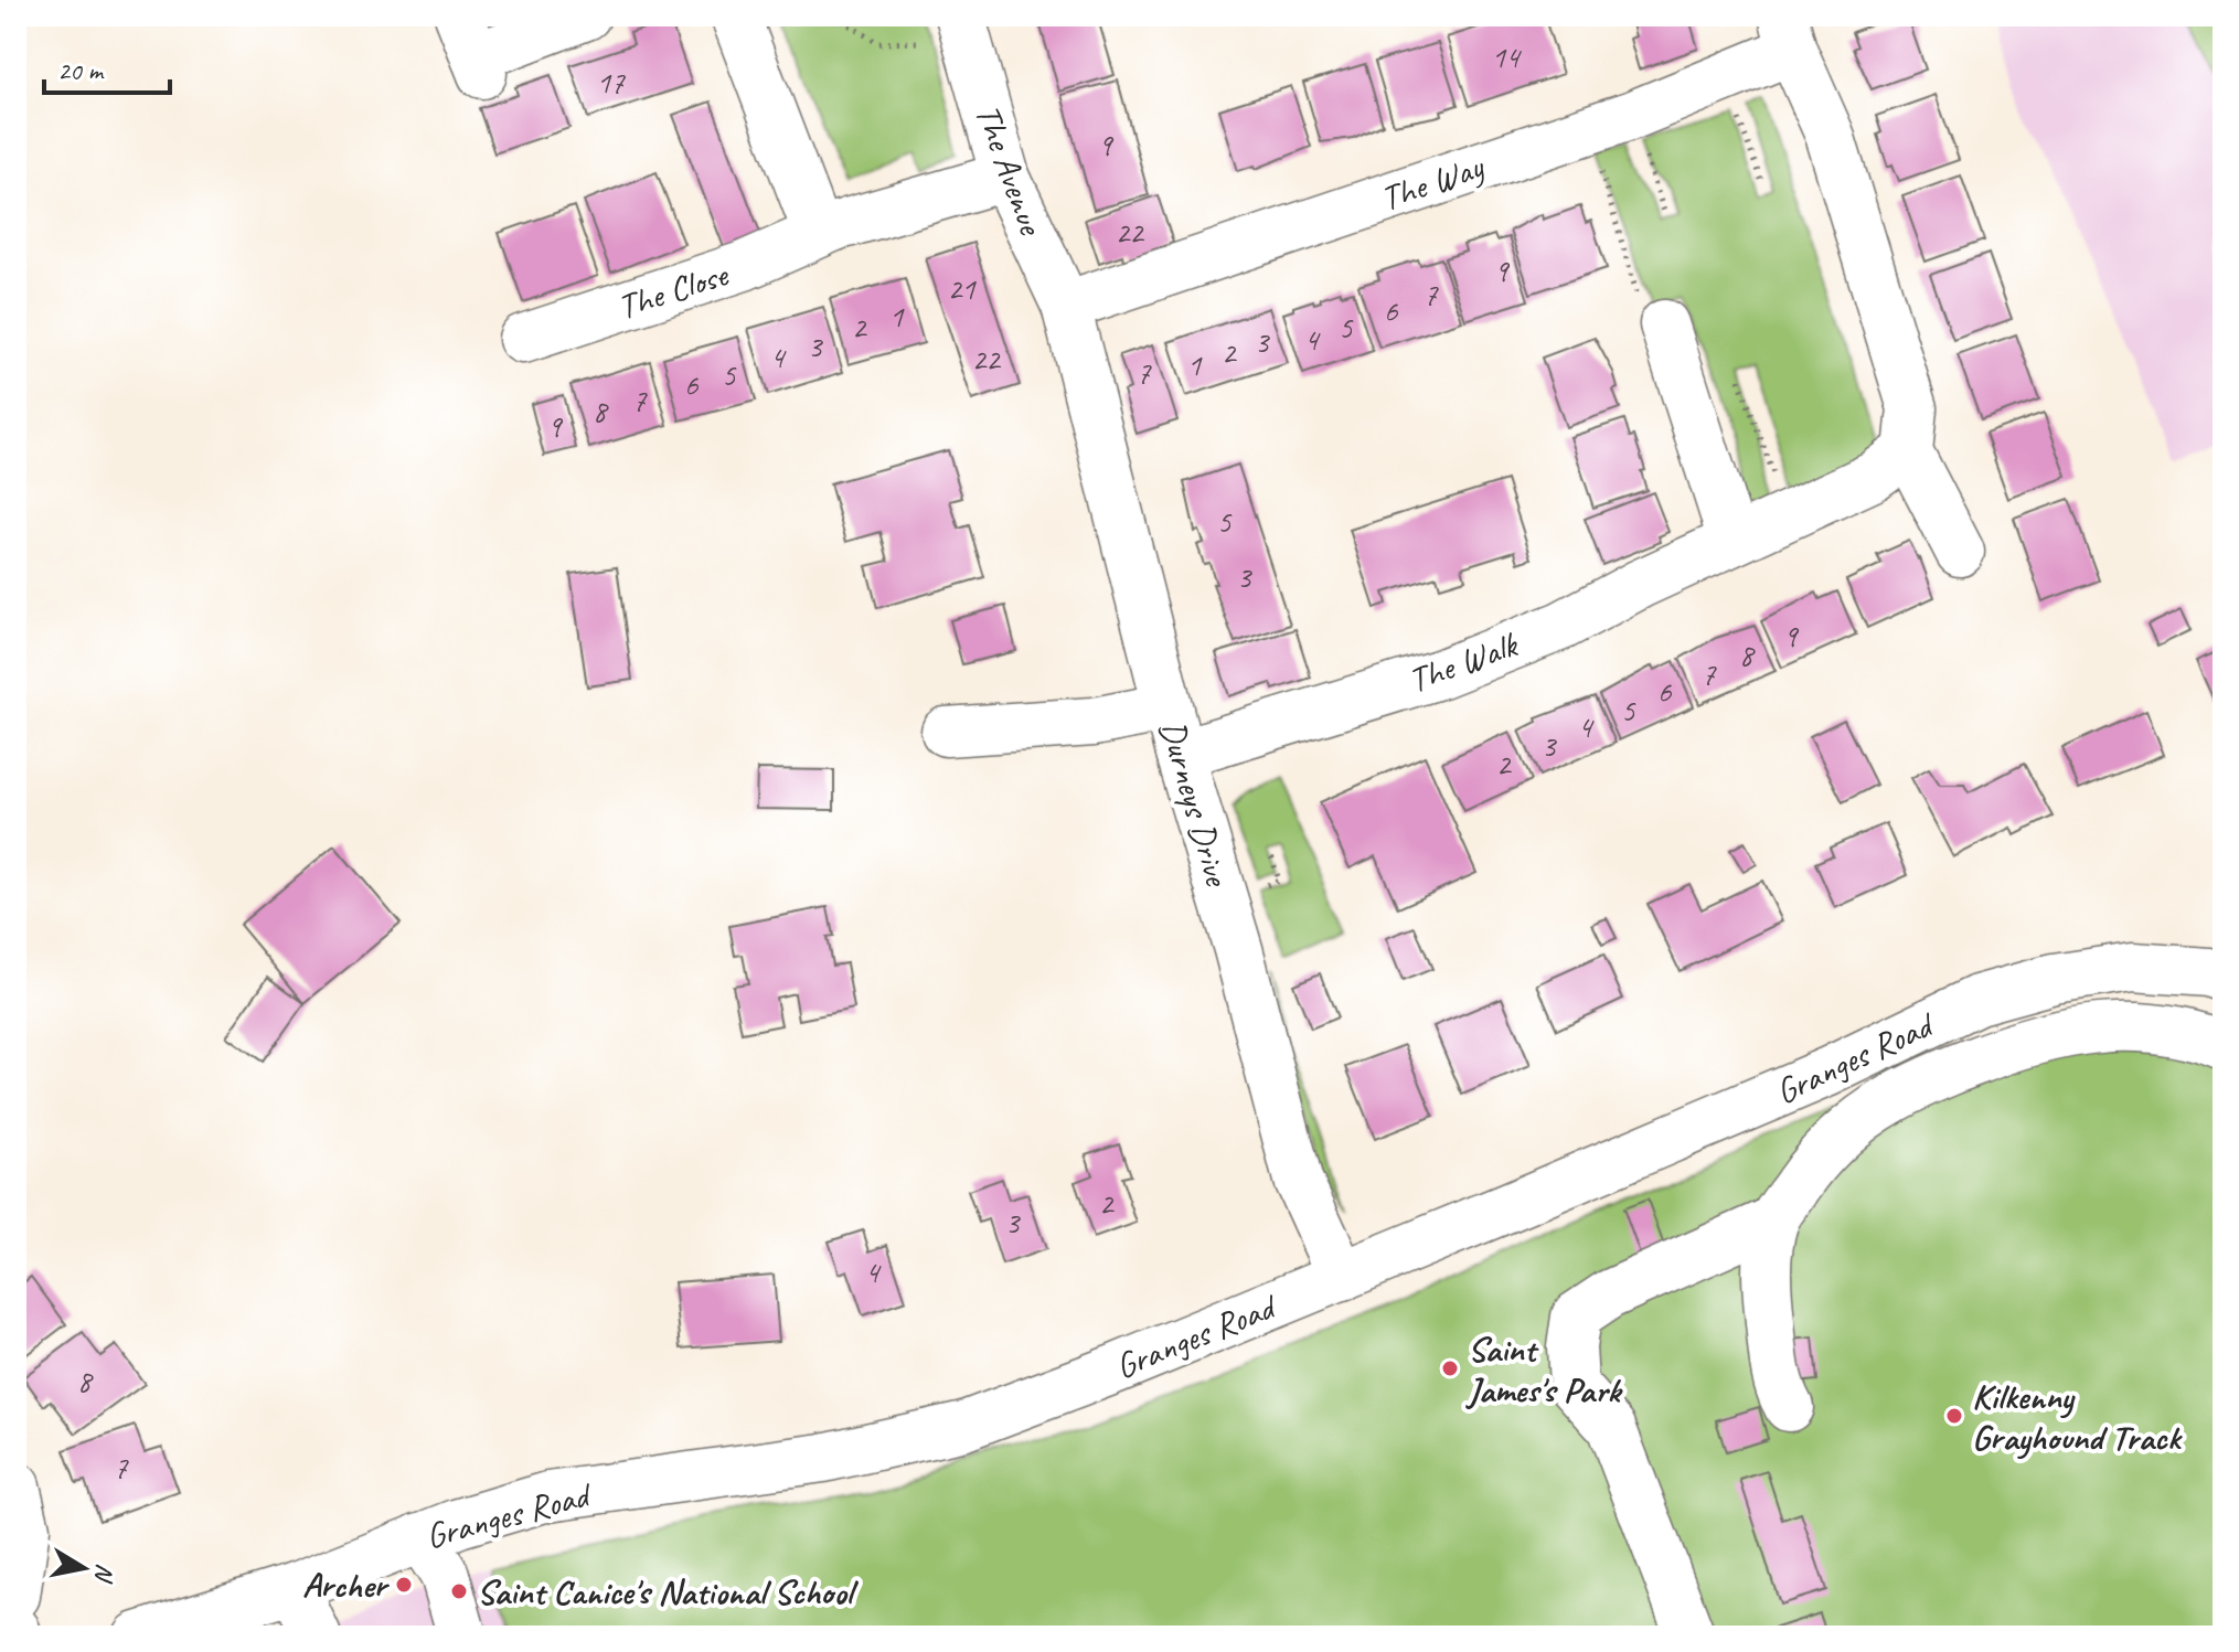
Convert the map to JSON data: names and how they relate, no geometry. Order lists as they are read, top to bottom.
{
  "streets": {
    "street": [
      "The Avenue",
      "The Way",
      "The Close",
      "The Walk",
      "Durneys Drive",
      "Granges Road"
    ]
  },
  "crossings": [
    ["The Avenue", "The Way"],
    ["The Avenue", "The Close"],
    ["The Avenue", "Durneys Drive"],
    ["The Way", "Durneys Drive"],
    ["The Walk", "Durneys Drive"],
    ["Durneys Drive", "Granges Road"]
  ],
  "places": [
    "Saint James's Park",
    "Kilkenny Grayhound Track",
    "Archer",
    "Saint Canice's National School"
  ],
  "house_numbers": [
    "14",
    "17",
    "9",
    "22",
    "9",
    "21",
    "7",
    "6",
    "1",
    "2",
    "5",
    "4",
    "3",
    "3",
    "2",
    "4",
    "22",
    "1",
    "7",
    "5",
    "6",
    "7",
    "8",
    "9",
    "5",
    "3",
    "9",
    "8",
    "7",
    "6",
    "5",
    "4",
    "3",
    "2",
    "2",
    "3",
    "4",
    "8",
    "7"
  ],
  "scale_bar": "20 m",
  "north": "right"
}
